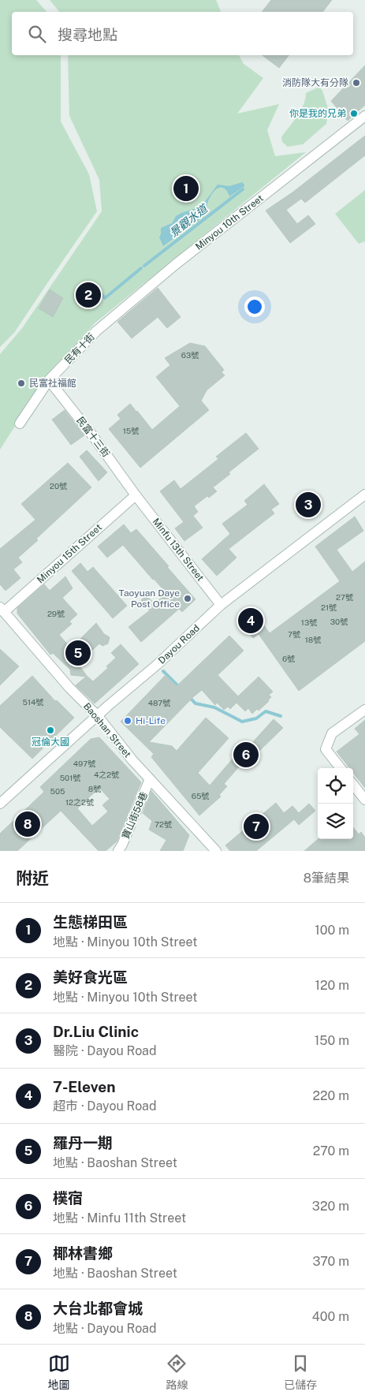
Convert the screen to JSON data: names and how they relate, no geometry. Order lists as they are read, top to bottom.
{
  "streets": {
    "street": [
      "民有十街",
      "民富十三街",
      "Minfu 13th Street",
      "Minyou 15th Street",
      "Dayou Road",
      "Baoshan Street",
      "寶山街58巷"
    ]
  },
  "crossings": [
    ["民有十街", "民富十三街"],
    ["民富十三街", "Minfu 13th Street"],
    ["民富十三街", "Minyou 15th Street"],
    ["Minfu 13th Street", "Minyou 15th Street"],
    ["Minfu 13th Street", "Dayou Road"],
    ["Minyou 15th Street", "Baoshan Street"],
    ["Dayou Road", "Baoshan Street"],
    ["Baoshan Street", "寶山街58巷"]
  ],
  "water": ["景觀水道"],
  "places": [
    "消防隊大有分隊",
    "你是我的兄弟",
    "民富社福館",
    "Taoyuan Daye Post Office",
    "Hi-Life",
    "冠倫大國"
  ],
  "house_numbers": [
    "63號",
    "15號",
    "20號",
    "27號",
    "21號",
    "29號",
    "30號",
    "13號",
    "7號",
    "18號",
    "6號",
    "514號",
    "487號",
    "497號",
    "4之2號",
    "501號",
    "8號",
    "505",
    "65號",
    "12之2號",
    "72號"
  ],
  "page": {
    "search": "搜尋地點",
    "pins": [
      "1",
      "2",
      "3",
      "4",
      "5",
      "6",
      "8",
      "7"
    ],
    "heading": ["附近", "8筆結果"],
    "list": [
      {
        "mark": "1",
        "name": "生態梯田區",
        "note": "地點 · Minyou 10th Street",
        "value": "100 m"
      },
      {
        "mark": "2",
        "name": "美好食光區",
        "note": "地點 · Minyou 10th Street",
        "value": "120 m"
      },
      {
        "mark": "3",
        "name": "Dr.Liu Clinic",
        "note": "醫院 · Dayou Road",
        "value": "150 m"
      },
      {
        "mark": "4",
        "name": "7-Eleven",
        "note": "超市 · Dayou Road",
        "value": "220 m"
      },
      {
        "mark": "5",
        "name": "羅丹一期",
        "note": "地點 · Baoshan Street",
        "value": "270 m"
      },
      {
        "mark": "6",
        "name": "樸宿",
        "note": "地點 · Minfu 11th Street",
        "value": "320 m"
      },
      {
        "mark": "7",
        "name": "椰林書鄉",
        "note": "地點 · Baoshan Street",
        "value": "370 m"
      },
      {
        "mark": "8",
        "name": "大台北都會城",
        "note": "地點 · Dayou Road",
        "value": "400 m"
      }
    ],
    "nav": ["地圖", "路線", "已儲存"]
  }
}
